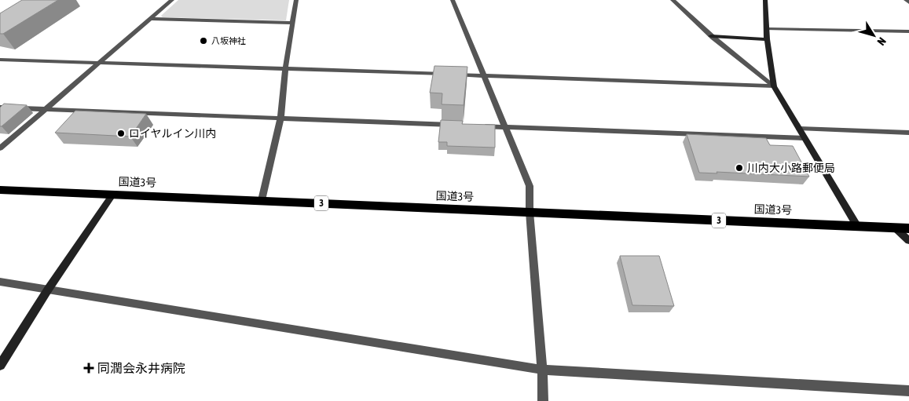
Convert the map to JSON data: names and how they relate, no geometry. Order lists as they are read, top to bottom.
{
  "streets": {
    "highway": ["国道3号", "3"]
  },
  "places": {
    "other": ["八坂神社", "ロイヤルイン川内", "川内大小路郵便局"],
    "health": ["同潤会永井病院"]
  },
  "north": "bottom right"
}
